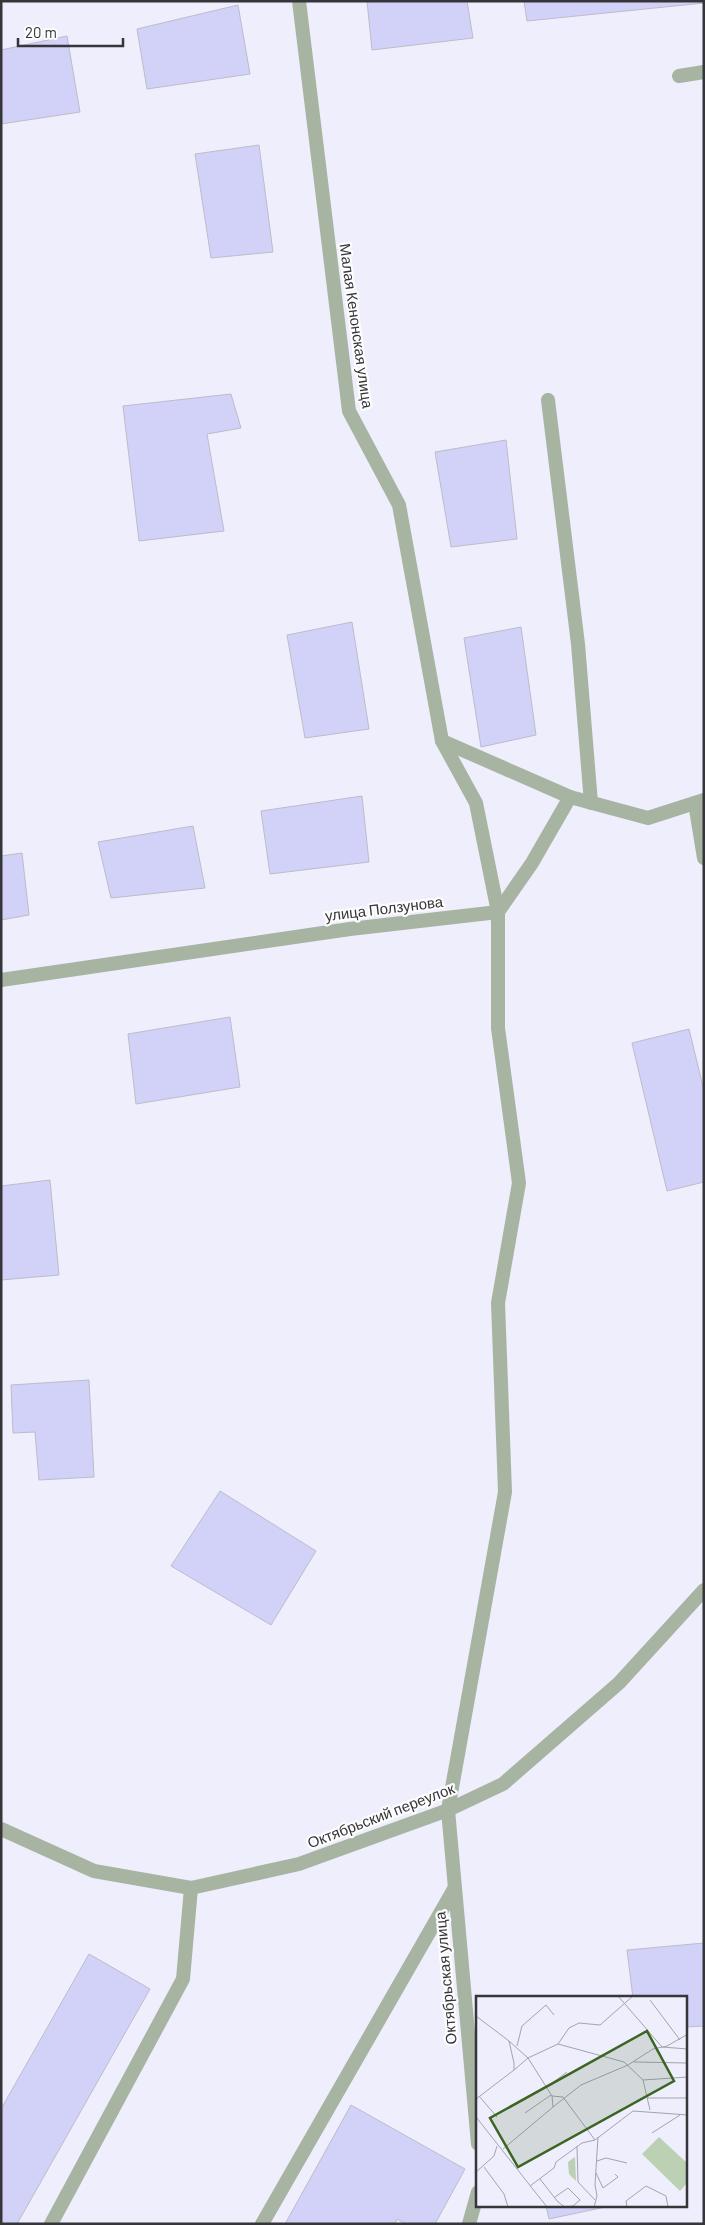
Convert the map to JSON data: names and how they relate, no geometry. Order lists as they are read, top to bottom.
{
  "streets": {
    "street": [
      "Малая Кенонская улица",
      "улица Ползунова",
      "Октябрьский переулок",
      "Октябрьская улица"
    ]
  },
  "crossings": [
    ["Малая Кенонская улица", "улица Ползунова"],
    ["Малая Кенонская улица", "Октябрьская улица"],
    ["улица Ползунова", "Октябрьская улица"],
    ["Октябрьский переулок", "Октябрьская улица"]
  ],
  "scale_bar": "20 m"
}
